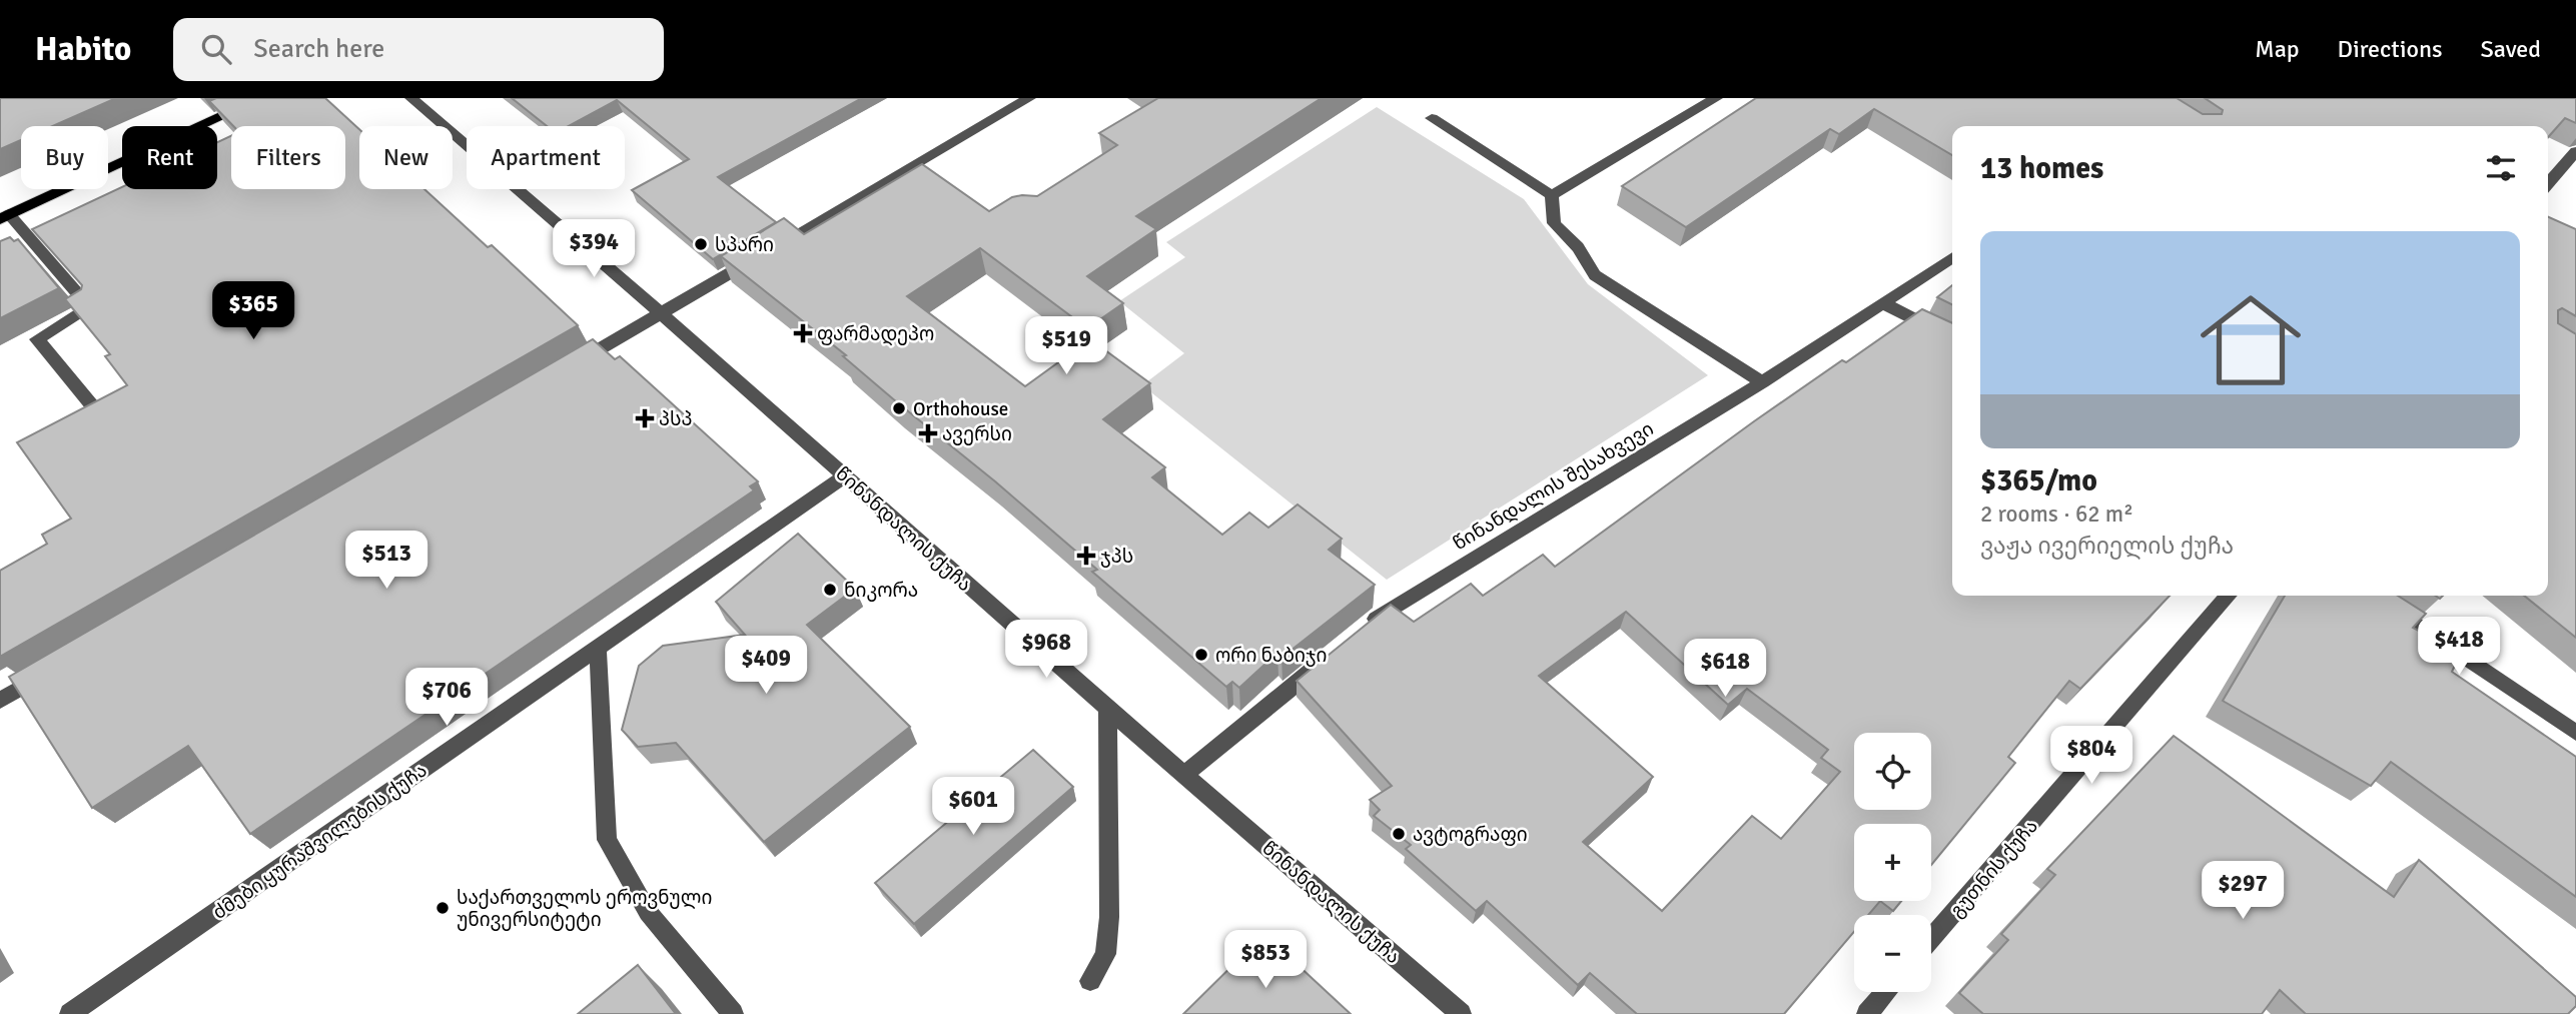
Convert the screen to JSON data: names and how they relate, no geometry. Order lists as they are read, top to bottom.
{
  "streets": {
    "street": [
      "წინანდალის შესახვევი",
      "წინანდალის ქუჩა",
      "ძმები ყურაშვილების ქუჩა",
      "გუთნის ქუჩა"
    ]
  },
  "crossings": [
    ["წინანდალის ქუჩა", "ძმები ყურაშვილების ქუჩა"]
  ],
  "places": {
    "other": [
      "სპარი",
      "Orthohouse",
      "ნიკორა",
      "ორი ნაბიჯი",
      "ავტოგრაფი",
      "საქართველოს ეროვნული უნივერსიტეტი"
    ],
    "health": [
      "ფარმადეპო",
      "პსპ",
      "ავერსი",
      "ჯპს"
    ]
  },
  "page": {
    "header": "Habito",
    "search": "Search here",
    "nav": ["Map", "Directions", "Saved"],
    "chip": [
      "Buy",
      "Rent",
      "Filters",
      "New",
      "Apartment"
    ],
    "heading": "13 homes",
    "list": [
      {
        "name": "$365/mo",
        "note": "2 rooms · 62 m² · ვაჟა ივერიელის ქუჩა"
      }
    ],
    "price": [
      "$394",
      "$365",
      "$519",
      "$513",
      "$418",
      "$968",
      "$409",
      "$618",
      "$706",
      "$804",
      "$601",
      "$297",
      "$853"
    ],
    "map_buttons": ["+", "−"]
  }
}
